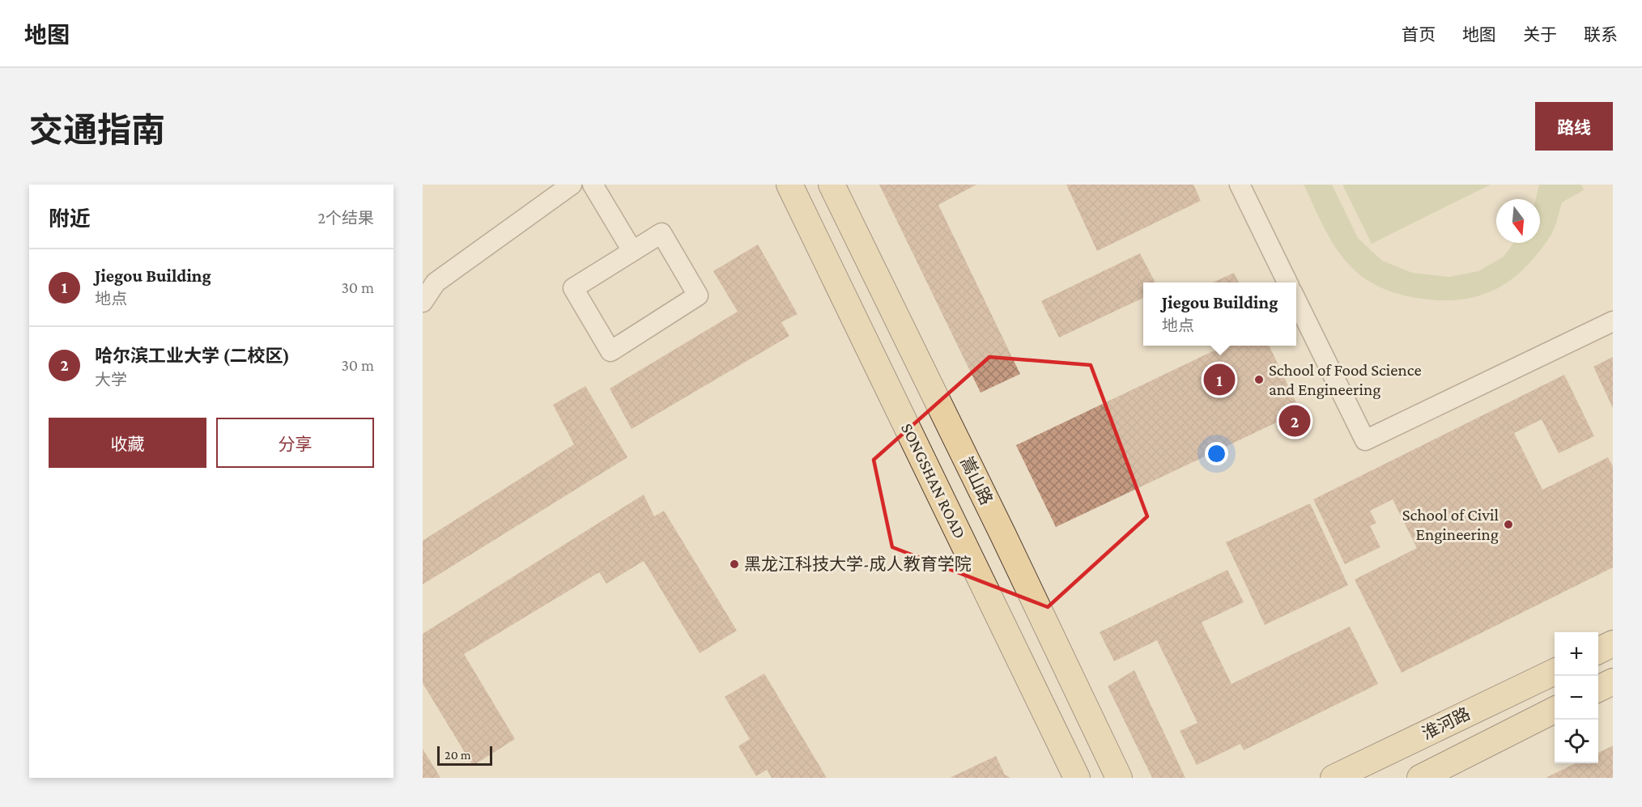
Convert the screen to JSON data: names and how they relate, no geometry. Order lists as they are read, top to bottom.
{
  "streets": {
    "main road": ["SONGSHAN ROAD", "嵩山路", "淮河路"]
  },
  "places": ["School of Food Science and Engineering", "School of Civil Engineering", "黑龙江科技大学-成人教育学院"],
  "scale_bar": "20 m",
  "north": "bottom",
  "page": {
    "header": "地图",
    "nav": [
      "首页",
      "地图",
      "关于",
      "联系"
    ],
    "title": "交通指南",
    "buttons": [
      "路线",
      ["收藏", "分享"]
    ],
    "heading": ["附近", "2个结果"],
    "list": [
      {
        "mark": "1",
        "name": "Jiegou Building",
        "note": "地点",
        "value": "30 m"
      },
      {
        "mark": "2",
        "name": "哈尔滨工业大学 (二校区)",
        "note": "大学",
        "value": "30 m"
      }
    ],
    "popup": ["Jiegou Building", "地点"],
    "pins": ["1", "2"],
    "map_buttons": ["+", "−"],
    "scale": "20 m"
  }
}
